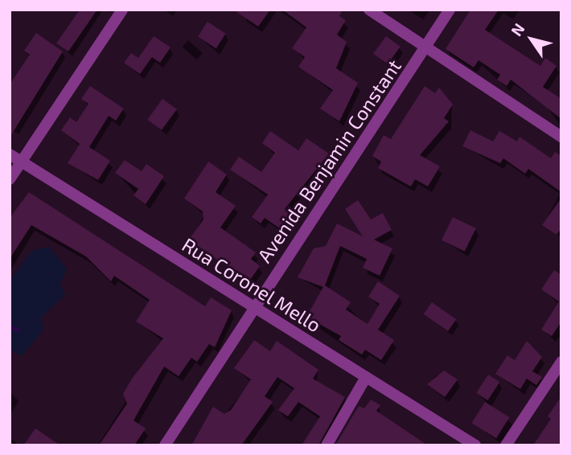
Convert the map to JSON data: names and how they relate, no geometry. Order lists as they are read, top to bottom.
{
  "streets": {
    "street": ["Avenida Benjamin Constant", "Rua Coronel Mello"]
  },
  "crossings": [
    ["Avenida Benjamin Constant", "Rua Coronel Mello"]
  ],
  "north": "top left"
}
